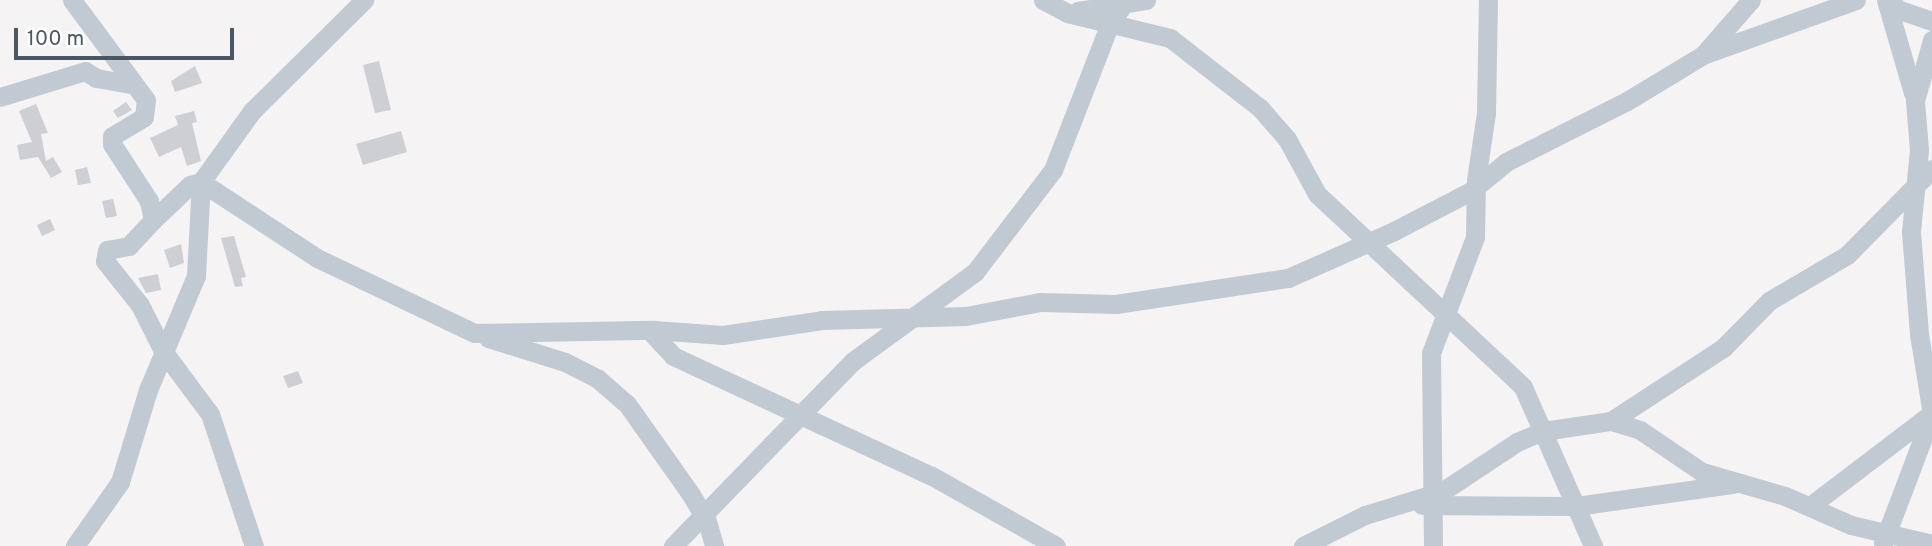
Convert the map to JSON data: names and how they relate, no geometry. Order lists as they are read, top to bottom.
{
  "scale_bar": "100 m"
}
